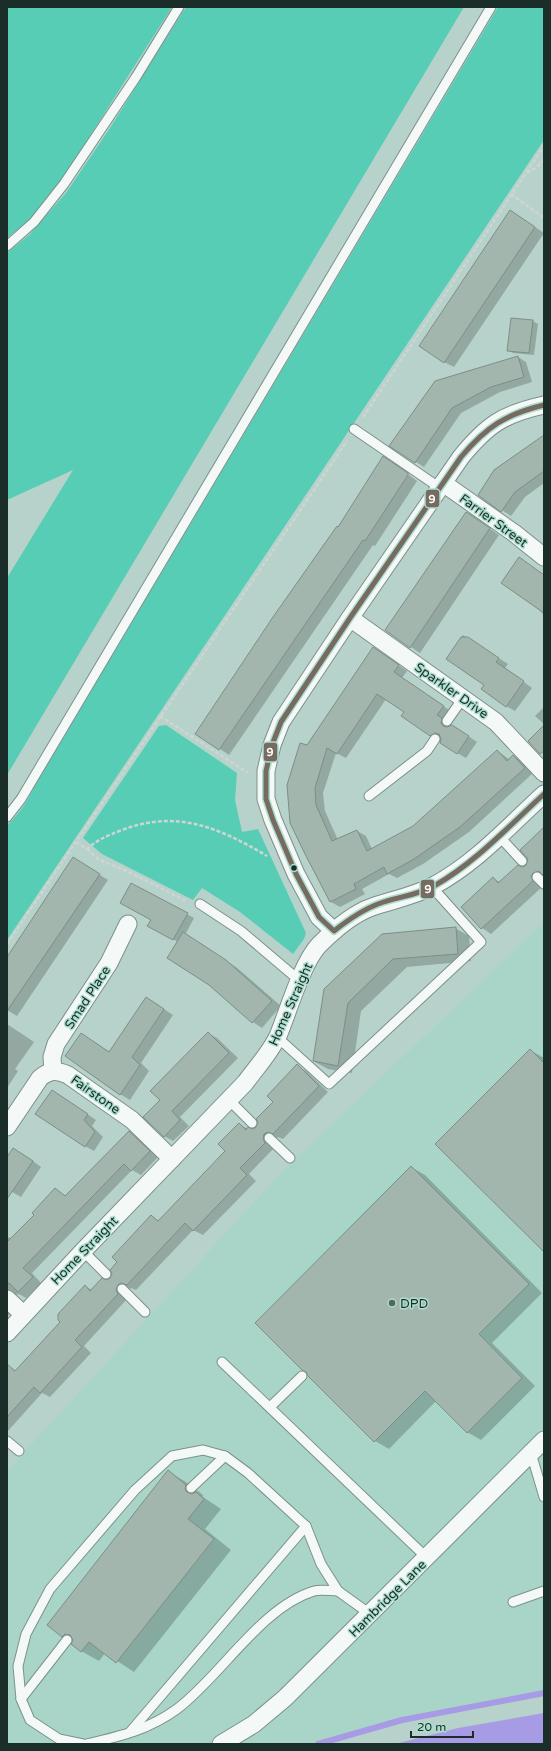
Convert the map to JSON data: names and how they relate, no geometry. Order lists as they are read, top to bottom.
{
  "streets": {
    "street": [
      "Farrier Street",
      "Sparkler Drive",
      "Smad Place",
      "Home Straight",
      "Fairstone",
      "Hambridge Lane"
    ]
  },
  "crossings": [
    ["Smad Place", "Fairstone"],
    ["Home Straight", "Fairstone"]
  ],
  "places": ["DPD"],
  "lines": ["transit line 9"],
  "scale_bar": "20 m"
}
